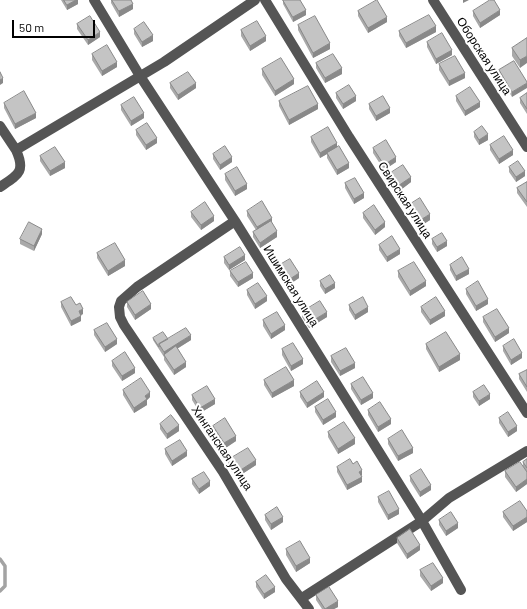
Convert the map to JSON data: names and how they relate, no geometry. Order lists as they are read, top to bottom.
{
  "streets": {
    "street": [
      "Оборская улица",
      "Свирская улица",
      "Ишимская улица",
      "Хинганская улица"
    ]
  },
  "crossings": [
    ["Ишимская улица", "Хинганская улица"]
  ],
  "scale_bar": "50 m"
}
